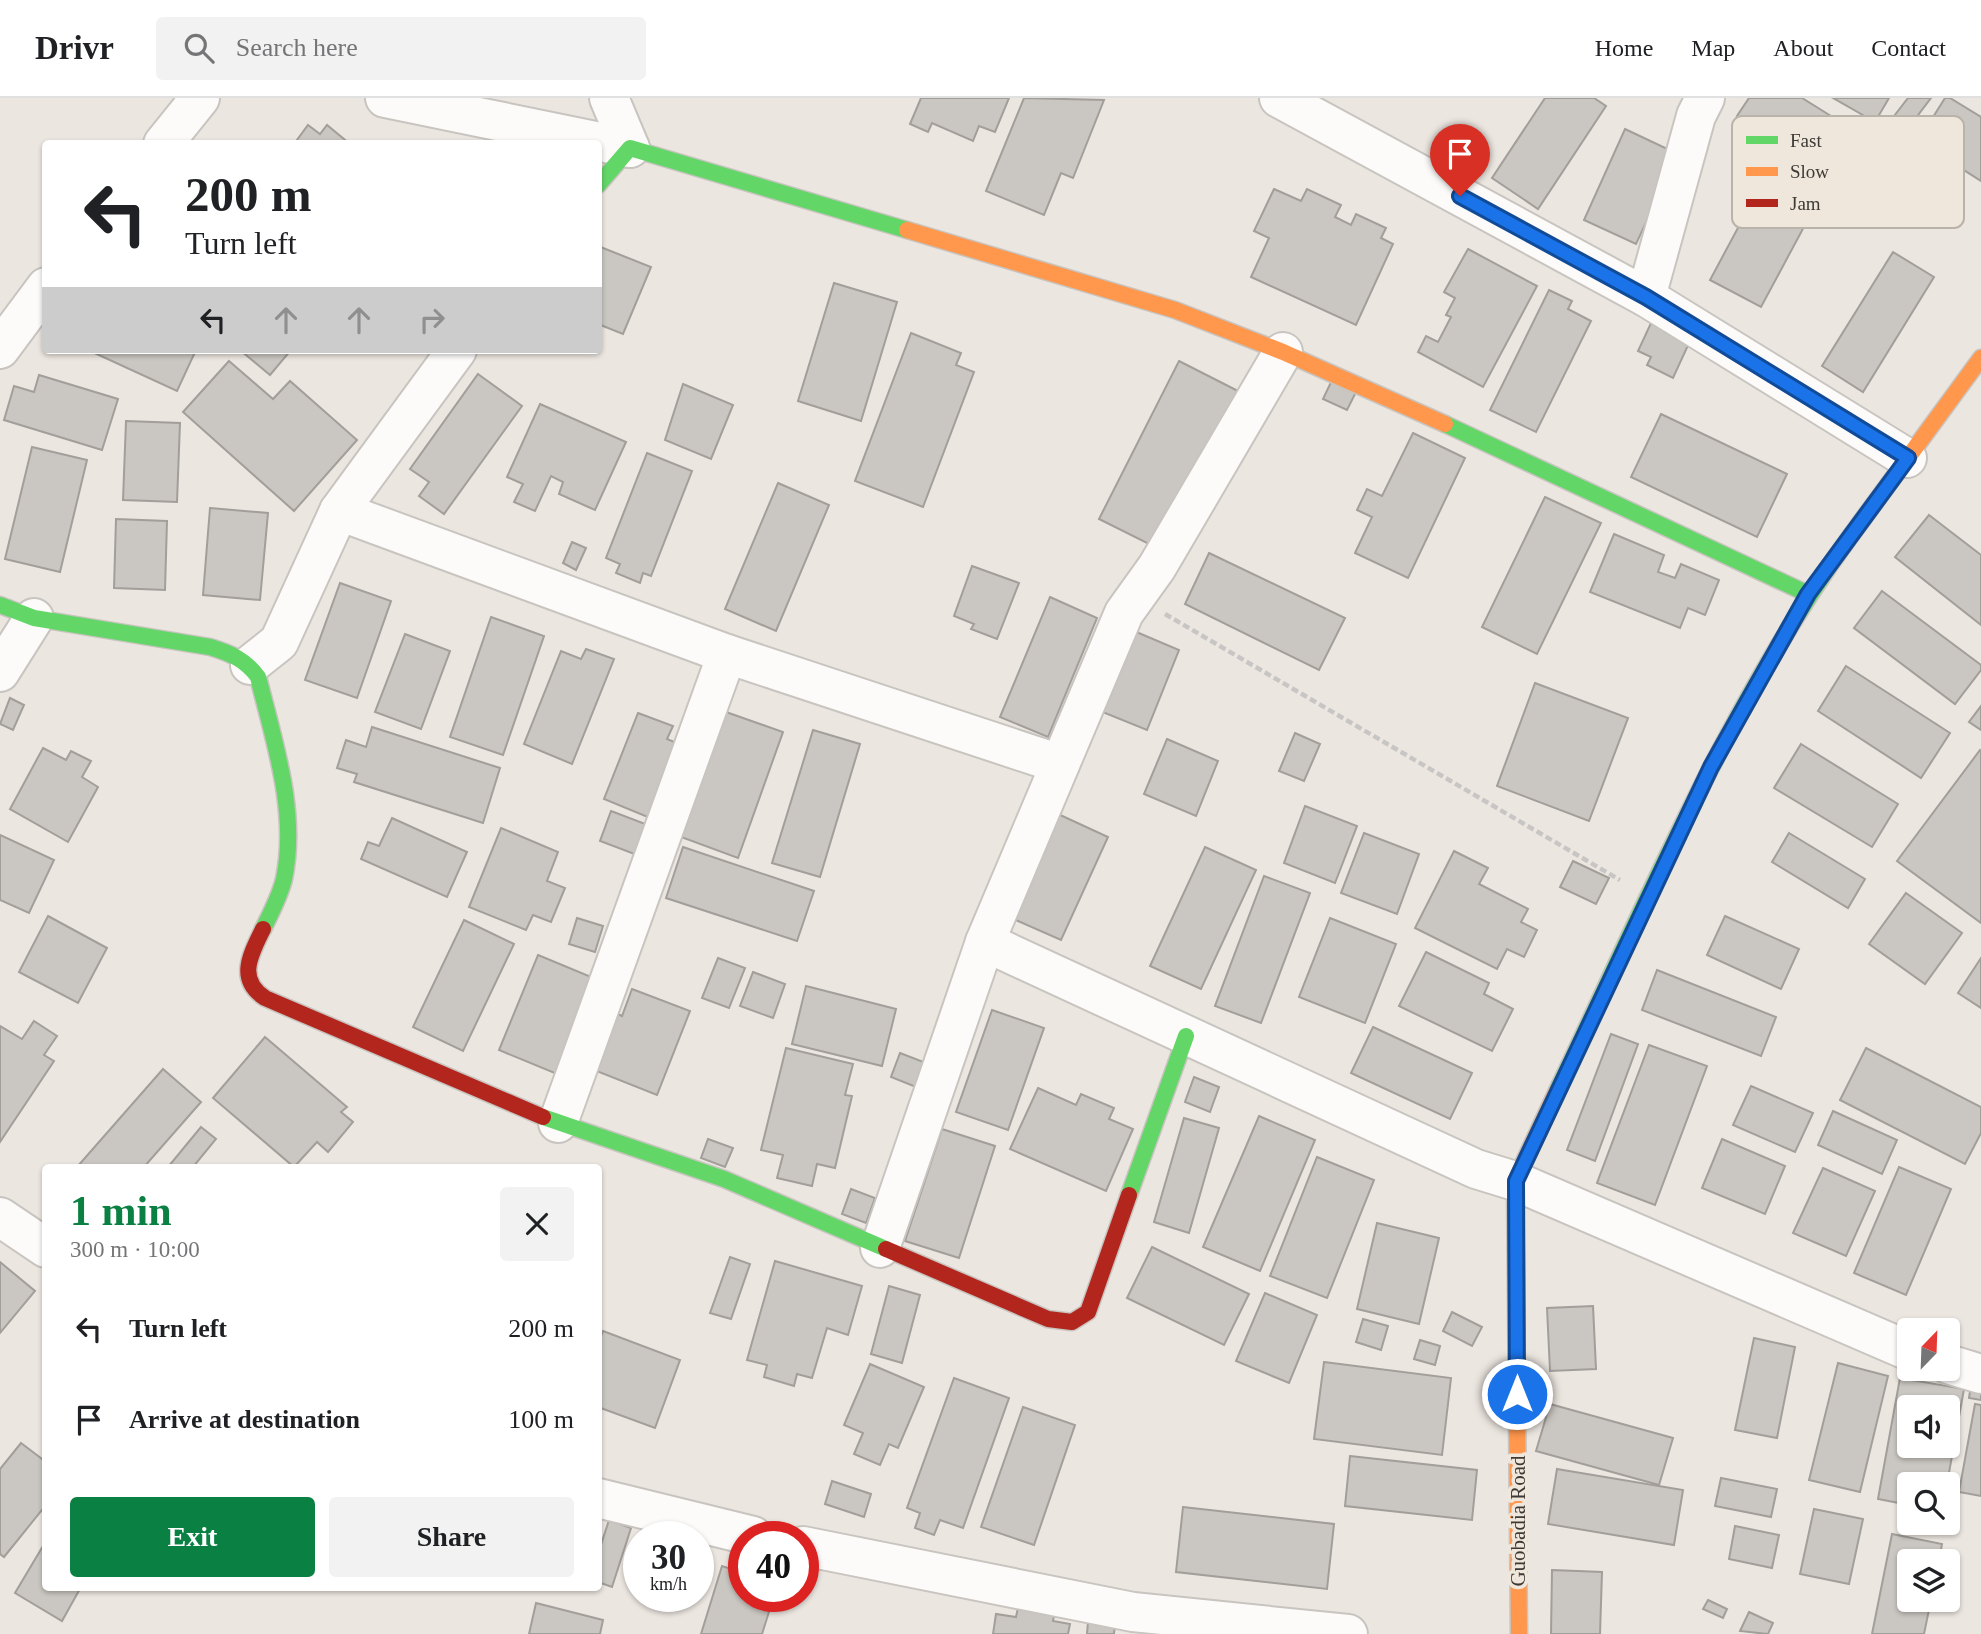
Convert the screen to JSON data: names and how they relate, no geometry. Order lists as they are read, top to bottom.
{
  "streets": {
    "street": ["Guobadia Road"]
  },
  "legend": ["Fast", "Slow", "Jam"],
  "north": "top right",
  "page": {
    "header": "Drivr",
    "search": "Search here",
    "nav": [
      "Home",
      "Map",
      "About",
      "Contact"
    ],
    "turn": ["200 m", "Turn left"],
    "heading": ["1 min", "300 m · 10:00"],
    "list": [
      {
        "name": "Turn left",
        "value": "200 m"
      },
      {
        "name": "Arrive at destination",
        "value": "100 m"
      }
    ],
    "buttons": ["Exit", "Share"],
    "speed": "30 km/h",
    "limit": "40"
  }
}
